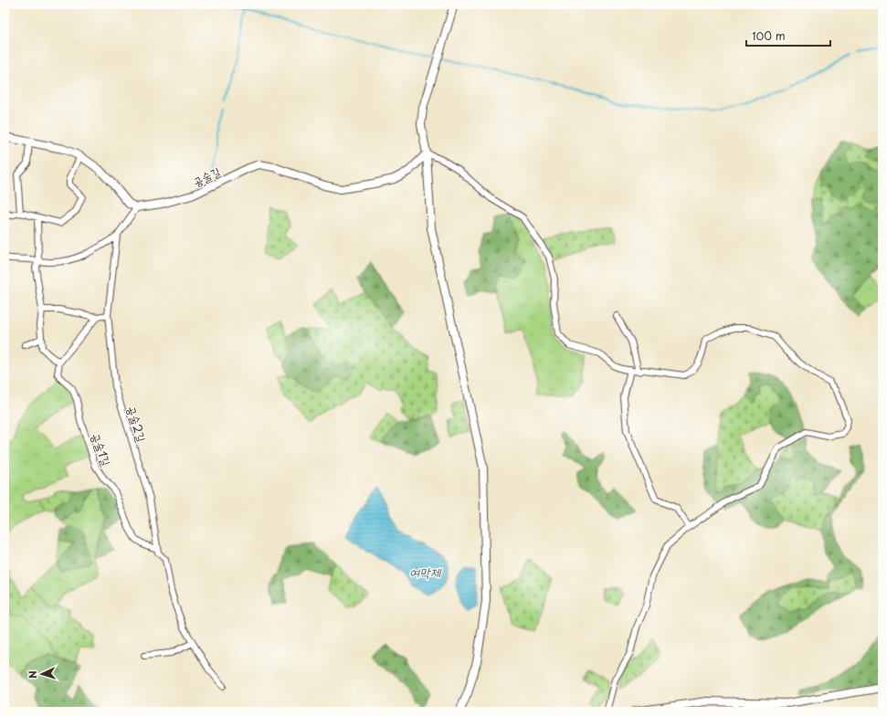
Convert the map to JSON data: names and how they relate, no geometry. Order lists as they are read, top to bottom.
{
  "streets": {
    "street": ["공술길", "공술2길", "공술1길"]
  },
  "crossings": [
    ["공술길", "공술2길"],
    ["공술2길", "공술1길"]
  ],
  "water": ["여막제"],
  "scale_bar": "100 m",
  "north": "left"
}
